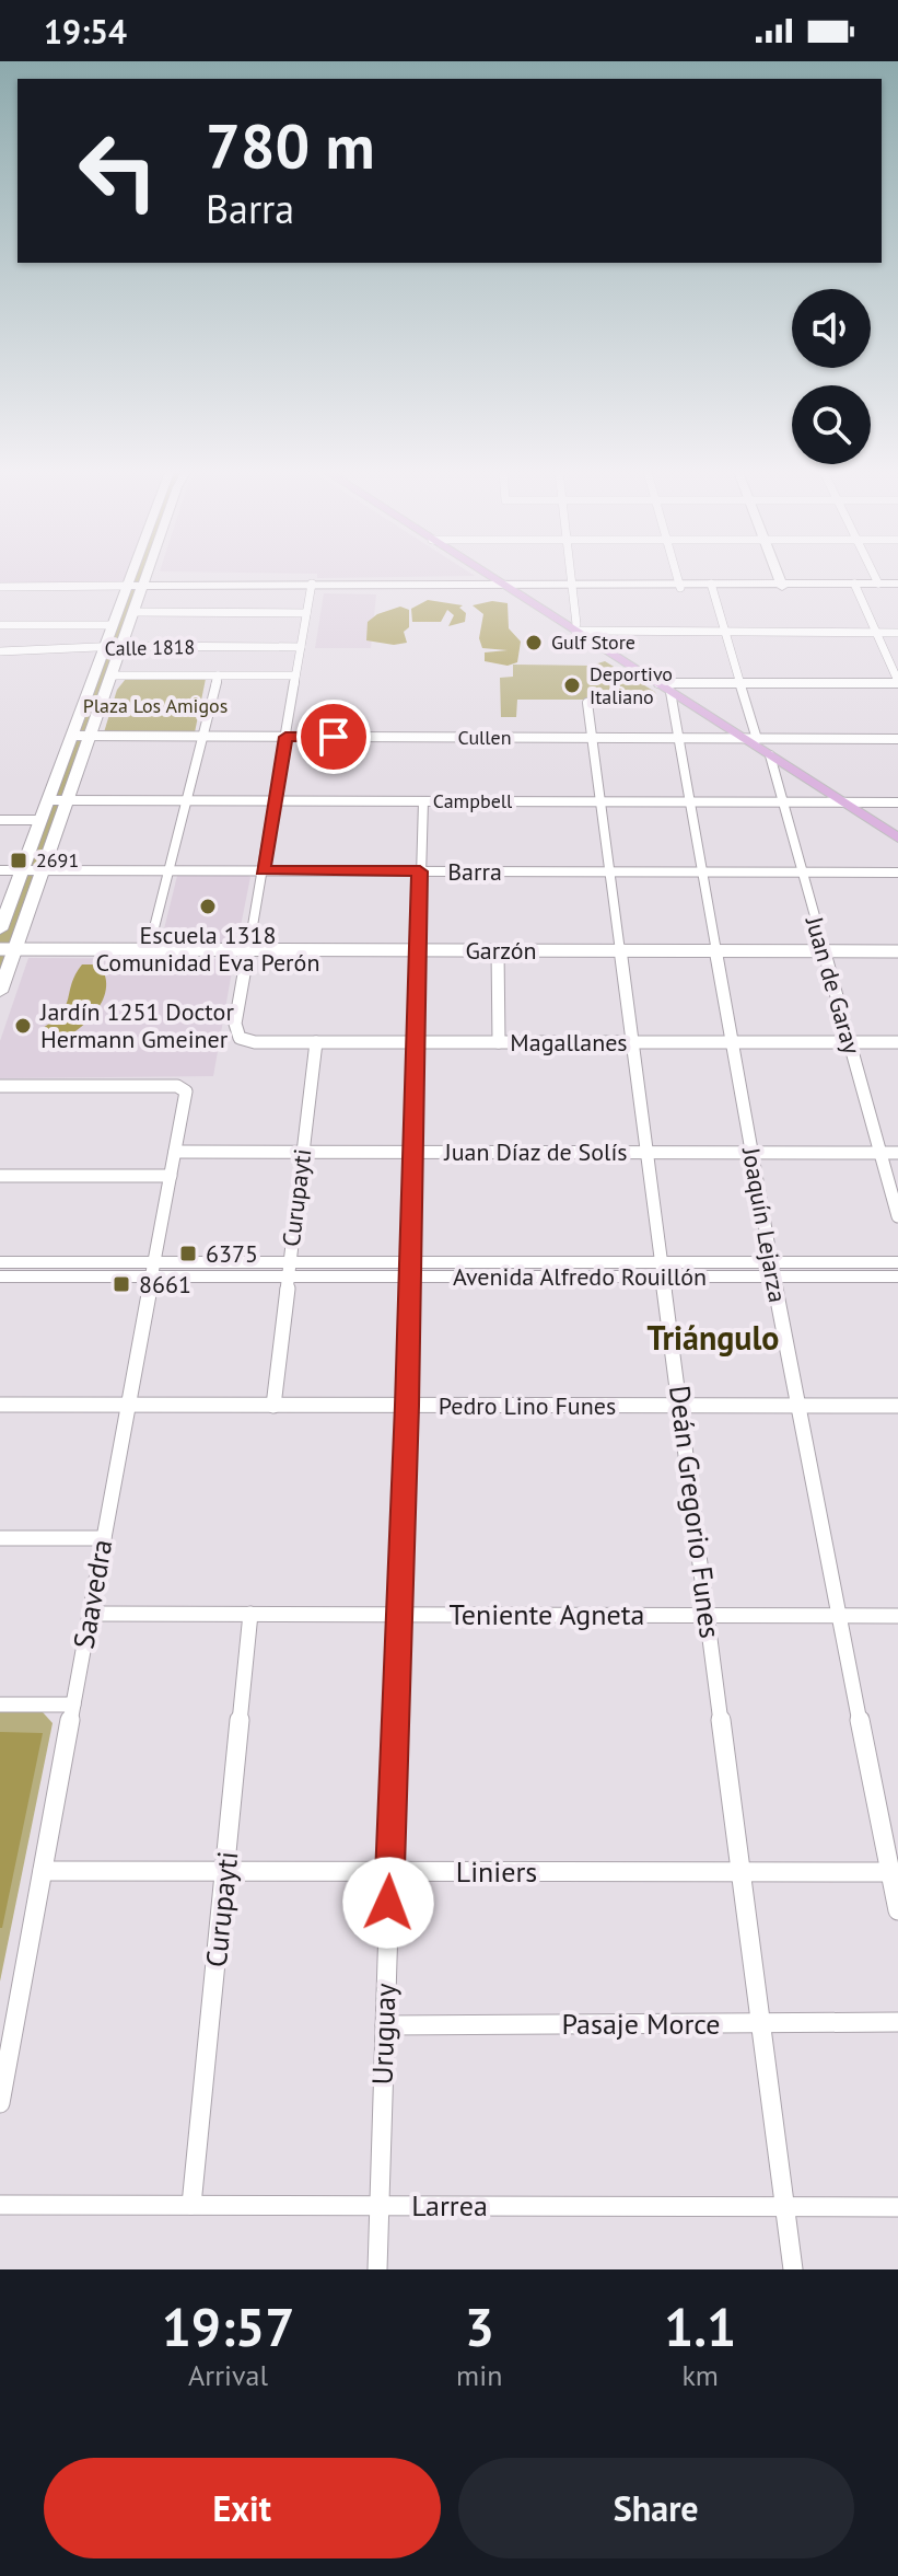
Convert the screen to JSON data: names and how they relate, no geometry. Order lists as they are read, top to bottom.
{
  "streets": {
    "street": [
      "Calle 1818",
      "Cullen",
      "Campbell",
      "Barra",
      "Garzón",
      "Juan de Garay",
      "Magallanes",
      "Juan Díaz de Solís",
      "Curupayti",
      "Joaquín Lejarza",
      "Avenida Alfredo Rouillón",
      "Pedro Lino Funes",
      "Deán Gregorio Funes",
      "Saavedra",
      "Teniente Agneta",
      "Liniers",
      "Pasaje Morce",
      "Uruguay",
      "Larrea"
    ]
  },
  "crossings": [
    ["Cullen", "Joaquín Lejarza"],
    ["Cullen", "Deán Gregorio Funes"],
    ["Campbell", "Juan de Garay"],
    ["Campbell", "Joaquín Lejarza"],
    ["Campbell", "Deán Gregorio Funes"],
    ["Campbell", "Uruguay"],
    ["Barra", "Juan de Garay"],
    ["Barra", "Joaquín Lejarza"],
    ["Barra", "Deán Gregorio Funes"],
    ["Barra", "Uruguay"],
    ["Garzón", "Juan de Garay"],
    ["Garzón", "Magallanes"],
    ["Garzón", "Joaquín Lejarza"],
    ["Garzón", "Deán Gregorio Funes"],
    ["Garzón", "Uruguay"],
    ["Juan de Garay", "Magallanes"],
    ["Juan de Garay", "Juan Díaz de Solís"],
    ["Magallanes", "Curupayti"],
    ["Magallanes", "Joaquín Lejarza"],
    ["Magallanes", "Deán Gregorio Funes"],
    ["Magallanes", "Uruguay"],
    ["Juan Díaz de Solís", "Curupayti"],
    ["Juan Díaz de Solís", "Joaquín Lejarza"],
    ["Juan Díaz de Solís", "Deán Gregorio Funes"],
    ["Juan Díaz de Solís", "Saavedra"],
    ["Juan Díaz de Solís", "Uruguay"],
    ["Curupayti", "Avenida Alfredo Rouillón"],
    ["Curupayti", "Pedro Lino Funes"],
    ["Curupayti", "Teniente Agneta"],
    ["Curupayti", "Liniers"],
    ["Curupayti", "Larrea"],
    ["Joaquín Lejarza", "Avenida Alfredo Rouillón"],
    ["Joaquín Lejarza", "Pedro Lino Funes"],
    ["Joaquín Lejarza", "Teniente Agneta"],
    ["Joaquín Lejarza", "Liniers"],
    ["Avenida Alfredo Rouillón", "Deán Gregorio Funes"],
    ["Avenida Alfredo Rouillón", "Saavedra"],
    ["Avenida Alfredo Rouillón", "Uruguay"],
    ["Pedro Lino Funes", "Deán Gregorio Funes"],
    ["Pedro Lino Funes", "Saavedra"],
    ["Pedro Lino Funes", "Uruguay"],
    ["Deán Gregorio Funes", "Teniente Agneta"],
    ["Deán Gregorio Funes", "Liniers"],
    ["Deán Gregorio Funes", "Pasaje Morce"],
    ["Deán Gregorio Funes", "Larrea"],
    ["Saavedra", "Teniente Agneta"],
    ["Saavedra", "Liniers"],
    ["Teniente Agneta", "Uruguay"],
    ["Liniers", "Uruguay"],
    ["Pasaje Morce", "Uruguay"],
    ["Uruguay", "Larrea"]
  ],
  "districts": ["Triángulo"],
  "parks": ["Plaza Los Amigos"],
  "places": {
    "other": [
      "Gulf Store",
      "Deportivo Italiano",
      "Escuela 1318 Comunidad Eva Perón",
      "Jardín 1251 Doctor Hermann Gmeiner"
    ],
    "transit": ["2691", "6375", "8661"]
  },
  "page": {
    "status": "19:54",
    "turn": ["780 m", "Barra"],
    "eta": [
      "19:57",
      "Arrival",
      "3",
      "min",
      "1.1",
      "km"
    ],
    "buttons": ["Exit", "Share"]
  }
}
